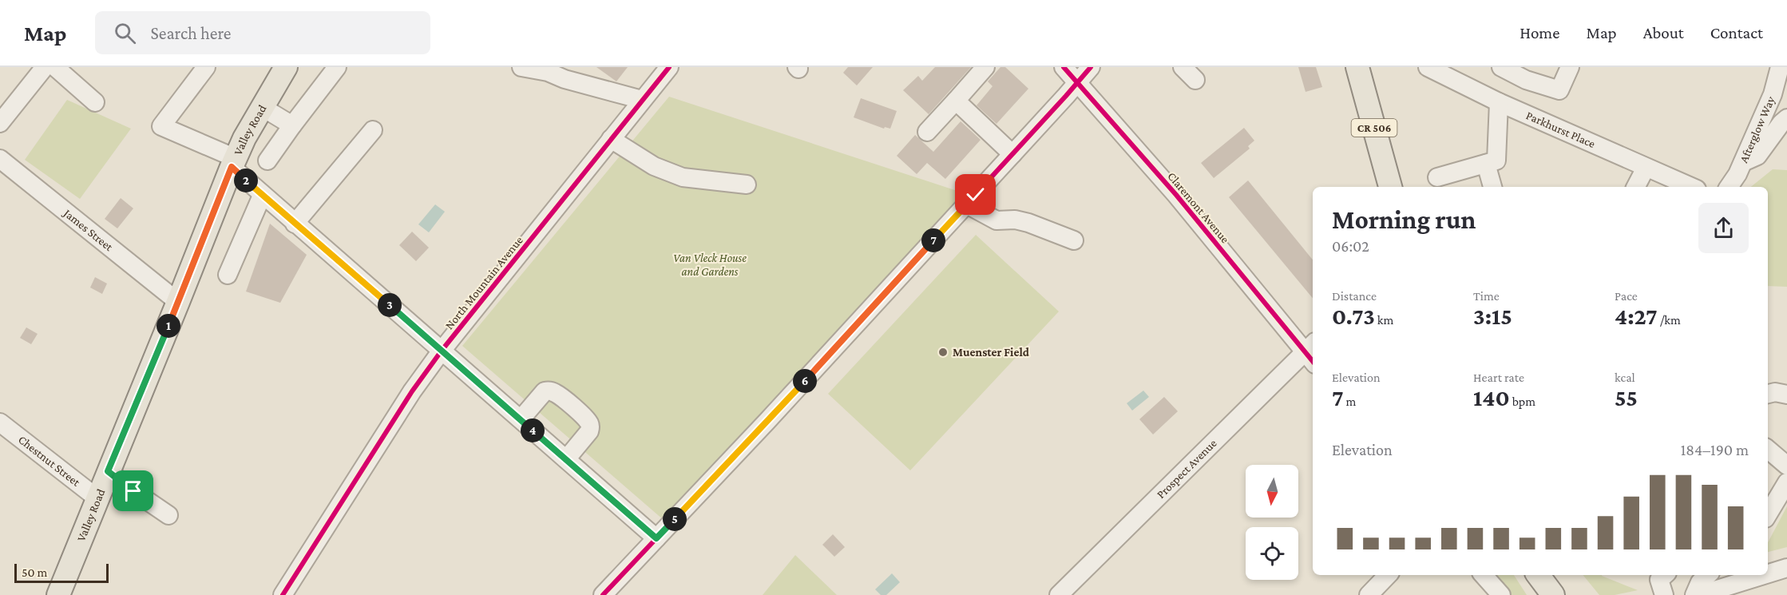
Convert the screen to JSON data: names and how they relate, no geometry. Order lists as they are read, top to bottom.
{
  "streets": {
    "main road": ["CR 506", "Valley Road"],
    "street": [
      "Afterglow Way",
      "Parkhurst Place",
      "Claremont Avenue",
      "James Street",
      "North Mountain Avenue",
      "Chestnut Street",
      "Prospect Avenue"
    ]
  },
  "crossings": [
    ["Valley Road", "James Street"],
    ["Valley Road", "Chestnut Street"],
    ["Claremont Avenue", "Prospect Avenue"]
  ],
  "parks": ["Van Vleck House and Gardens"],
  "places": ["Muenster Field"],
  "scale_bar": "50 m",
  "north": "bottom",
  "page": {
    "header": "Map",
    "search": "Search here",
    "nav": [
      "Home",
      "Map",
      "About",
      "Contact"
    ],
    "pins": [
      "2",
      "7",
      "3",
      "1",
      "6",
      "4",
      "5"
    ],
    "heading": ["Morning run", "06:02"],
    "stats": [
      ["Distance", "0.73 km"],
      ["Time", "3:15"],
      ["Pace", "4:27 /km"],
      ["Elevation", "7 m"],
      ["Heart rate", "140 bpm"],
      ["kcal", "55"]
    ],
    "chart": ["Elevation", "184–190 m"],
    "scale": "50 m"
  }
}
